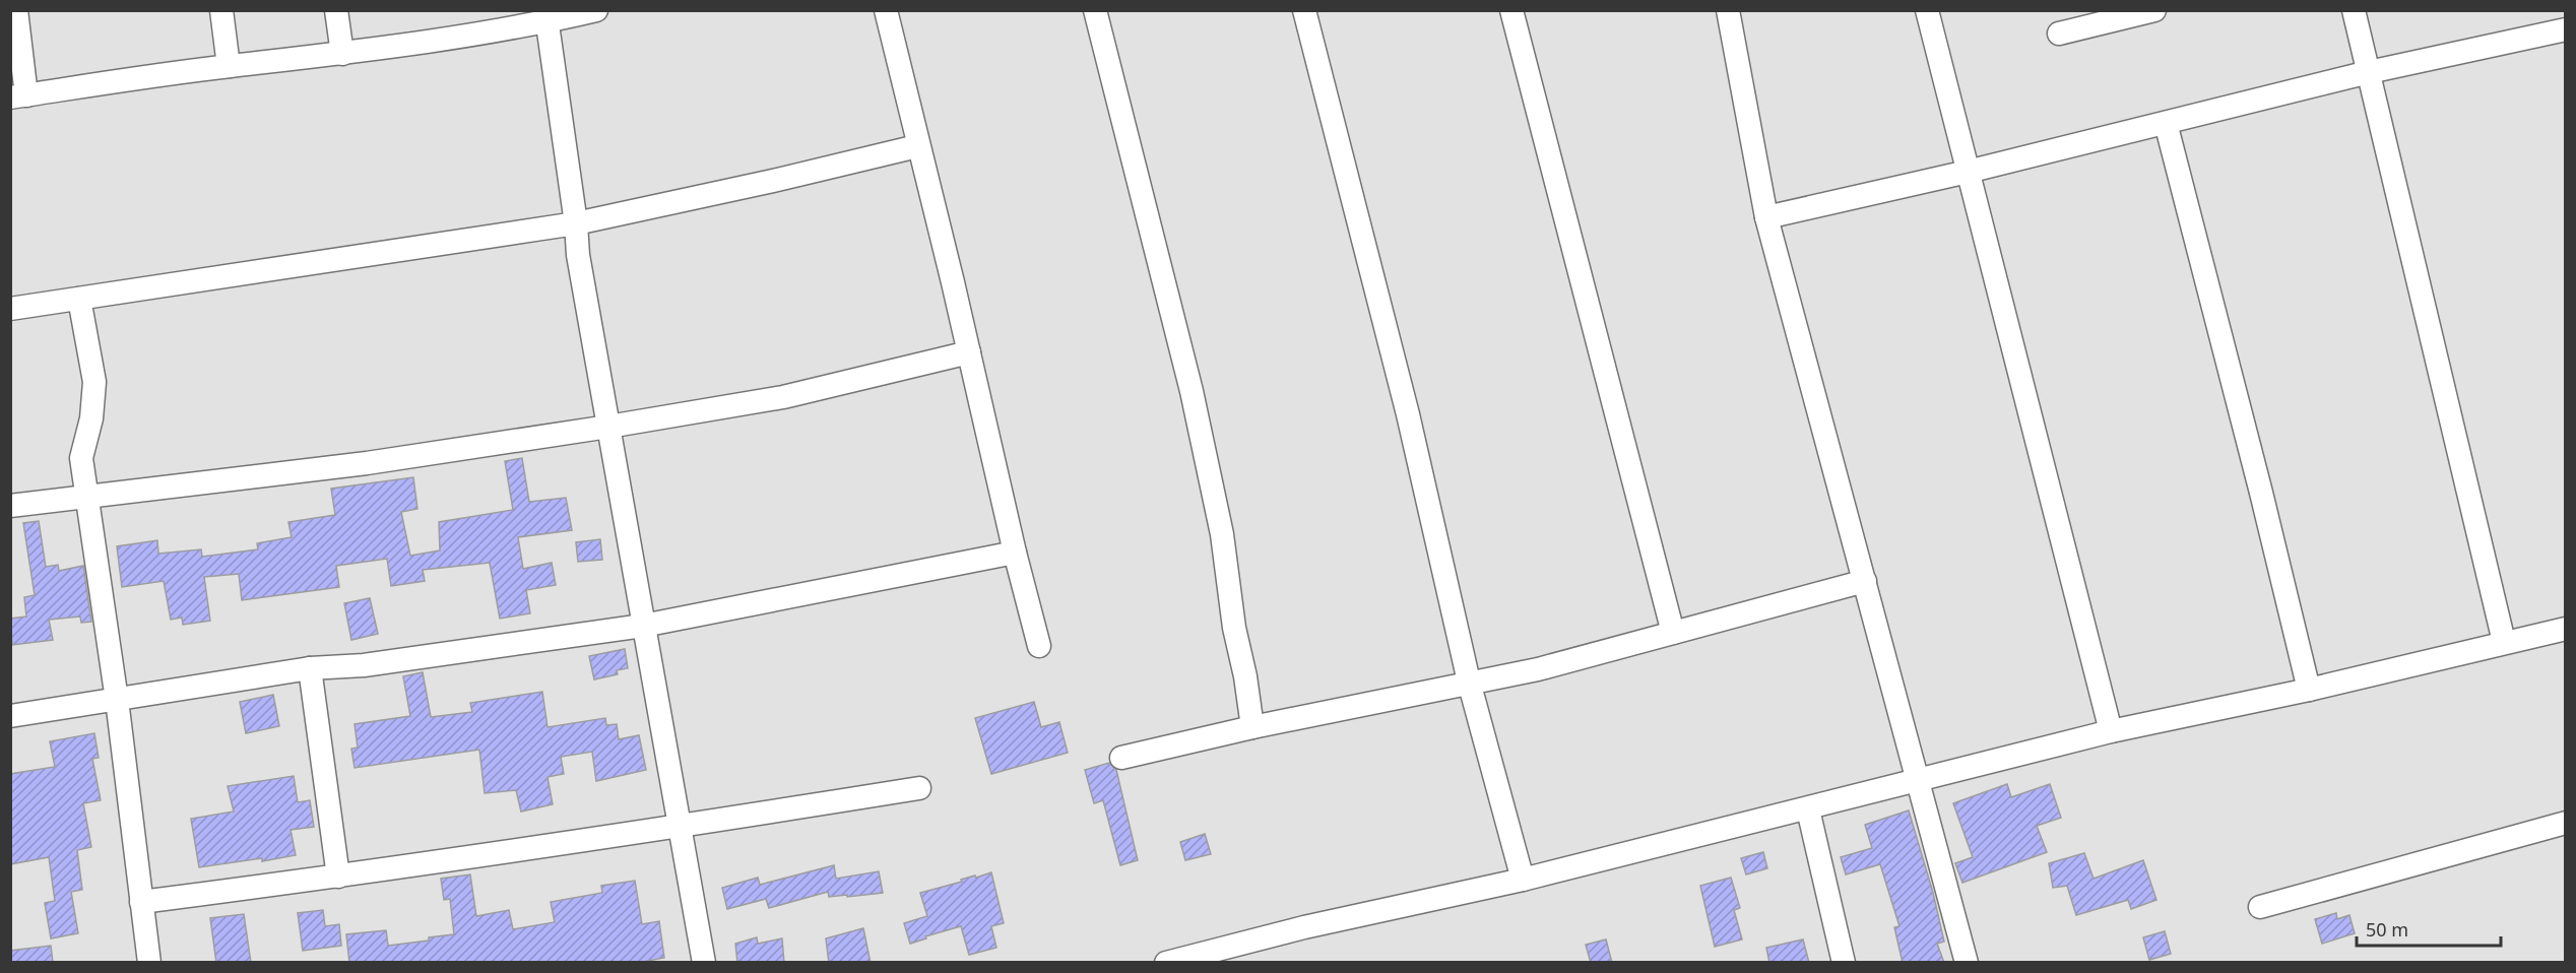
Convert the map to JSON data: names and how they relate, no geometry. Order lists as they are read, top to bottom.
{
  "scale_bar": "50 m"
}
